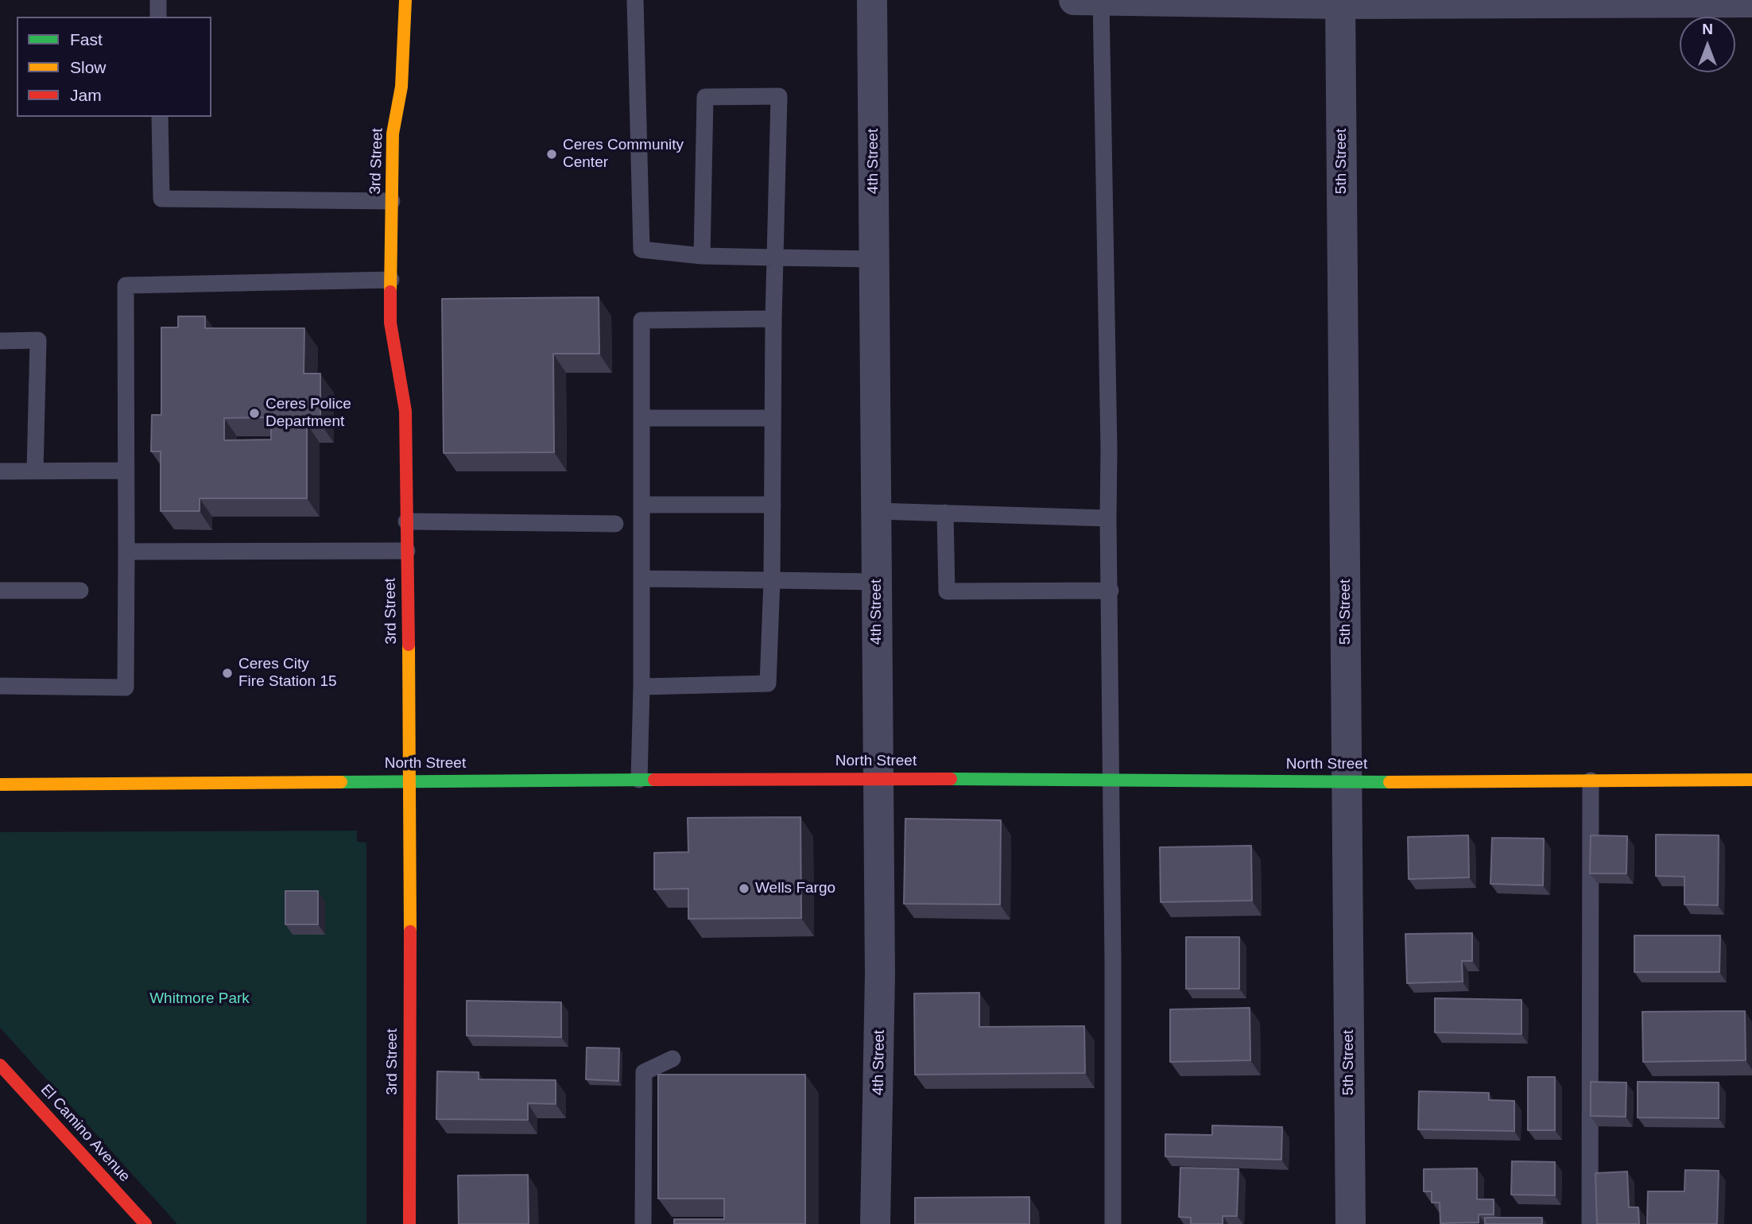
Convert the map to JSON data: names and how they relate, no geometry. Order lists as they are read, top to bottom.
{
  "streets": {
    "street": [
      "3rd Street",
      "4th Street",
      "5th Street",
      "North Street",
      "El Camino Avenue"
    ]
  },
  "crossings": [
    ["3rd Street", "North Street"],
    ["4th Street", "North Street"],
    ["5th Street", "North Street"]
  ],
  "parks": ["Whitmore Park"],
  "places": [
    "Ceres Community Center",
    "Ceres Police Department",
    "Ceres City Fire Station 15",
    "Wells Fargo"
  ],
  "legend": ["Fast", "Slow", "Jam"],
  "north": "top"
}
